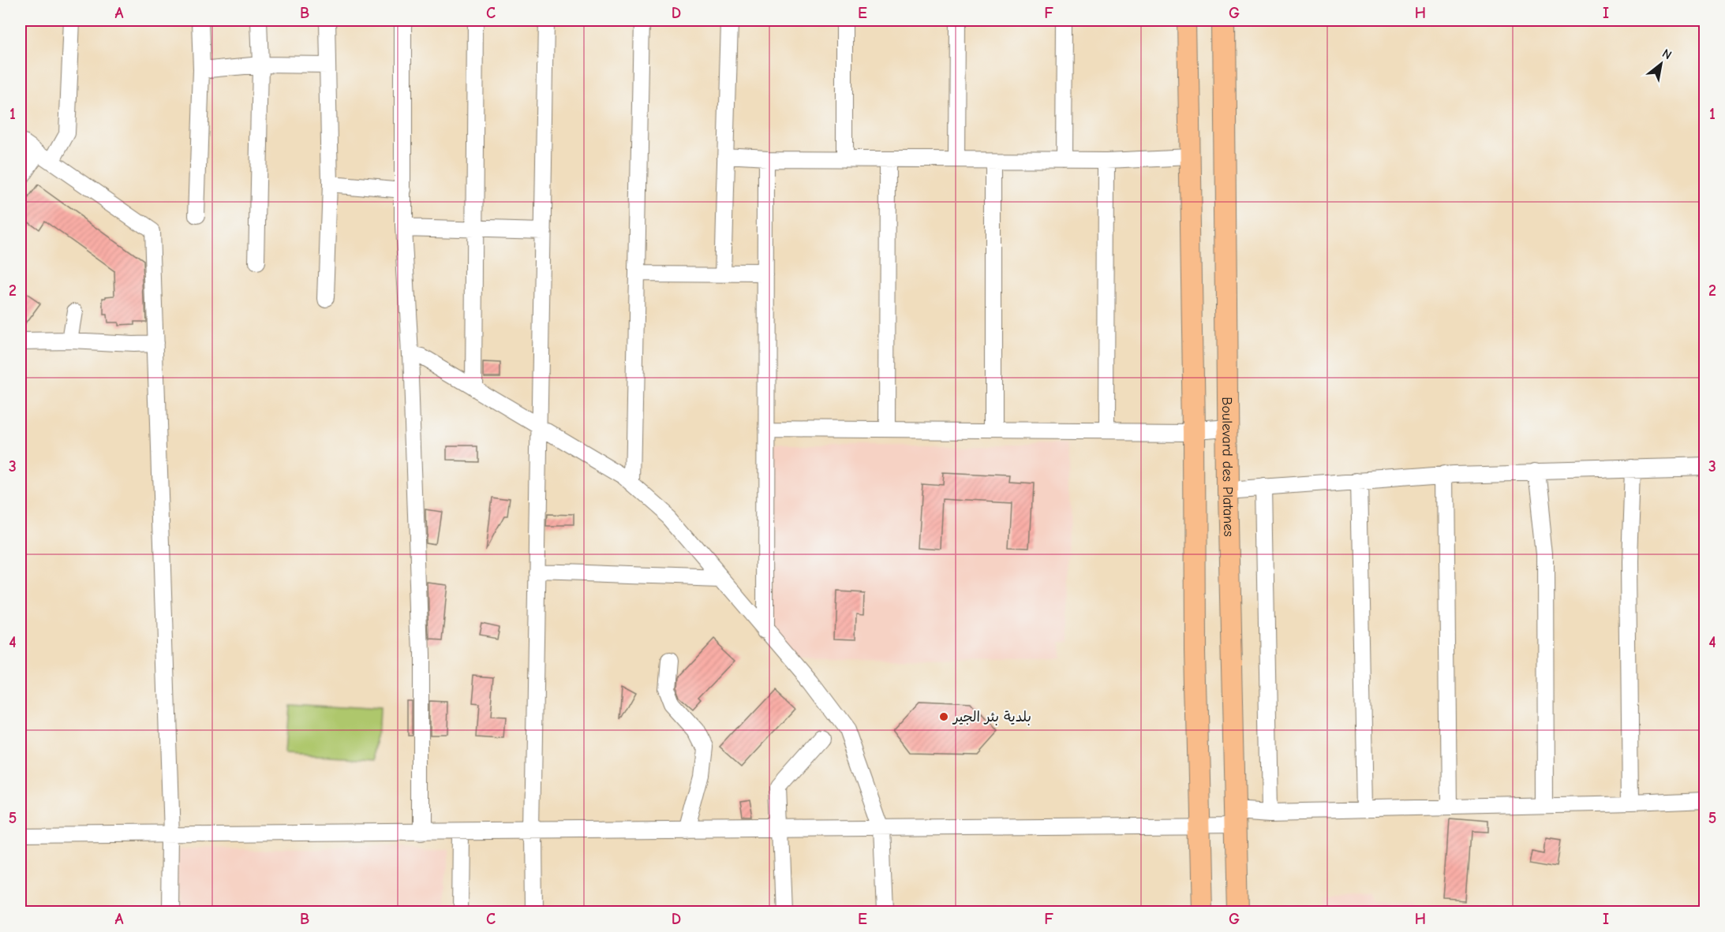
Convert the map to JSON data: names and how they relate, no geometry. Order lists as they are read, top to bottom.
{
  "streets": {
    "main road": ["Boulevard des Platanes"]
  },
  "places": ["بلدية بئر الجير"],
  "north": "top right",
  "grid": {
    "columns": [
      "A",
      "B",
      "C",
      "D",
      "E",
      "F",
      "G",
      "H",
      "I"
    ],
    "rows": [
      "1",
      "2",
      "3",
      "4",
      "5"
    ]
  }
}
